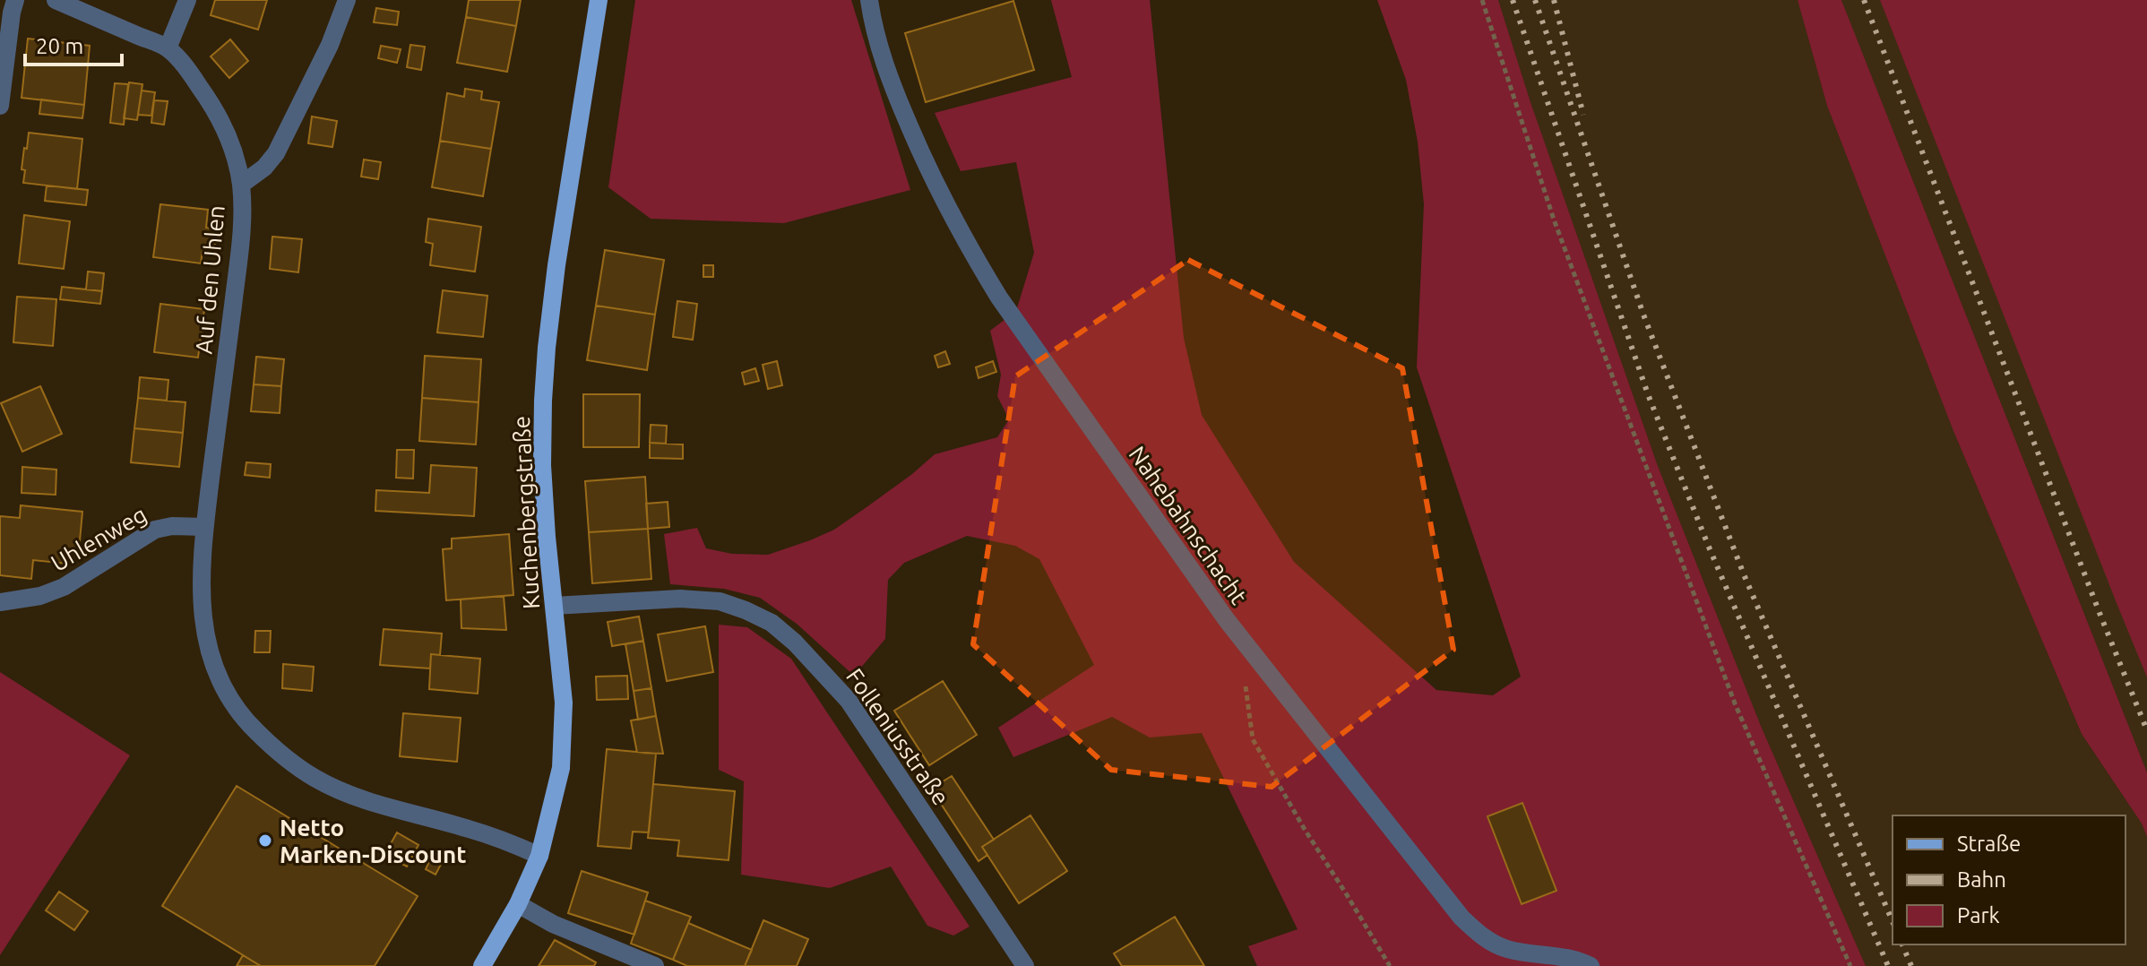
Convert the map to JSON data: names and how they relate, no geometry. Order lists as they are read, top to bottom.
{
  "streets": {
    "main road": ["Kuchenbergstraße"],
    "street": [
      "Auf den Uhlen",
      "Nahebahnschacht",
      "Uhlenweg",
      "Folleniusstraße"
    ]
  },
  "crossings": [
    ["Auf den Uhlen", "Uhlenweg"],
    ["Kuchenbergstraße", "Folleniusstraße"]
  ],
  "places": ["Netto Marken-Discount"],
  "legend": ["Straße", "Bahn", "Park"],
  "scale_bar": "20 m"
}
